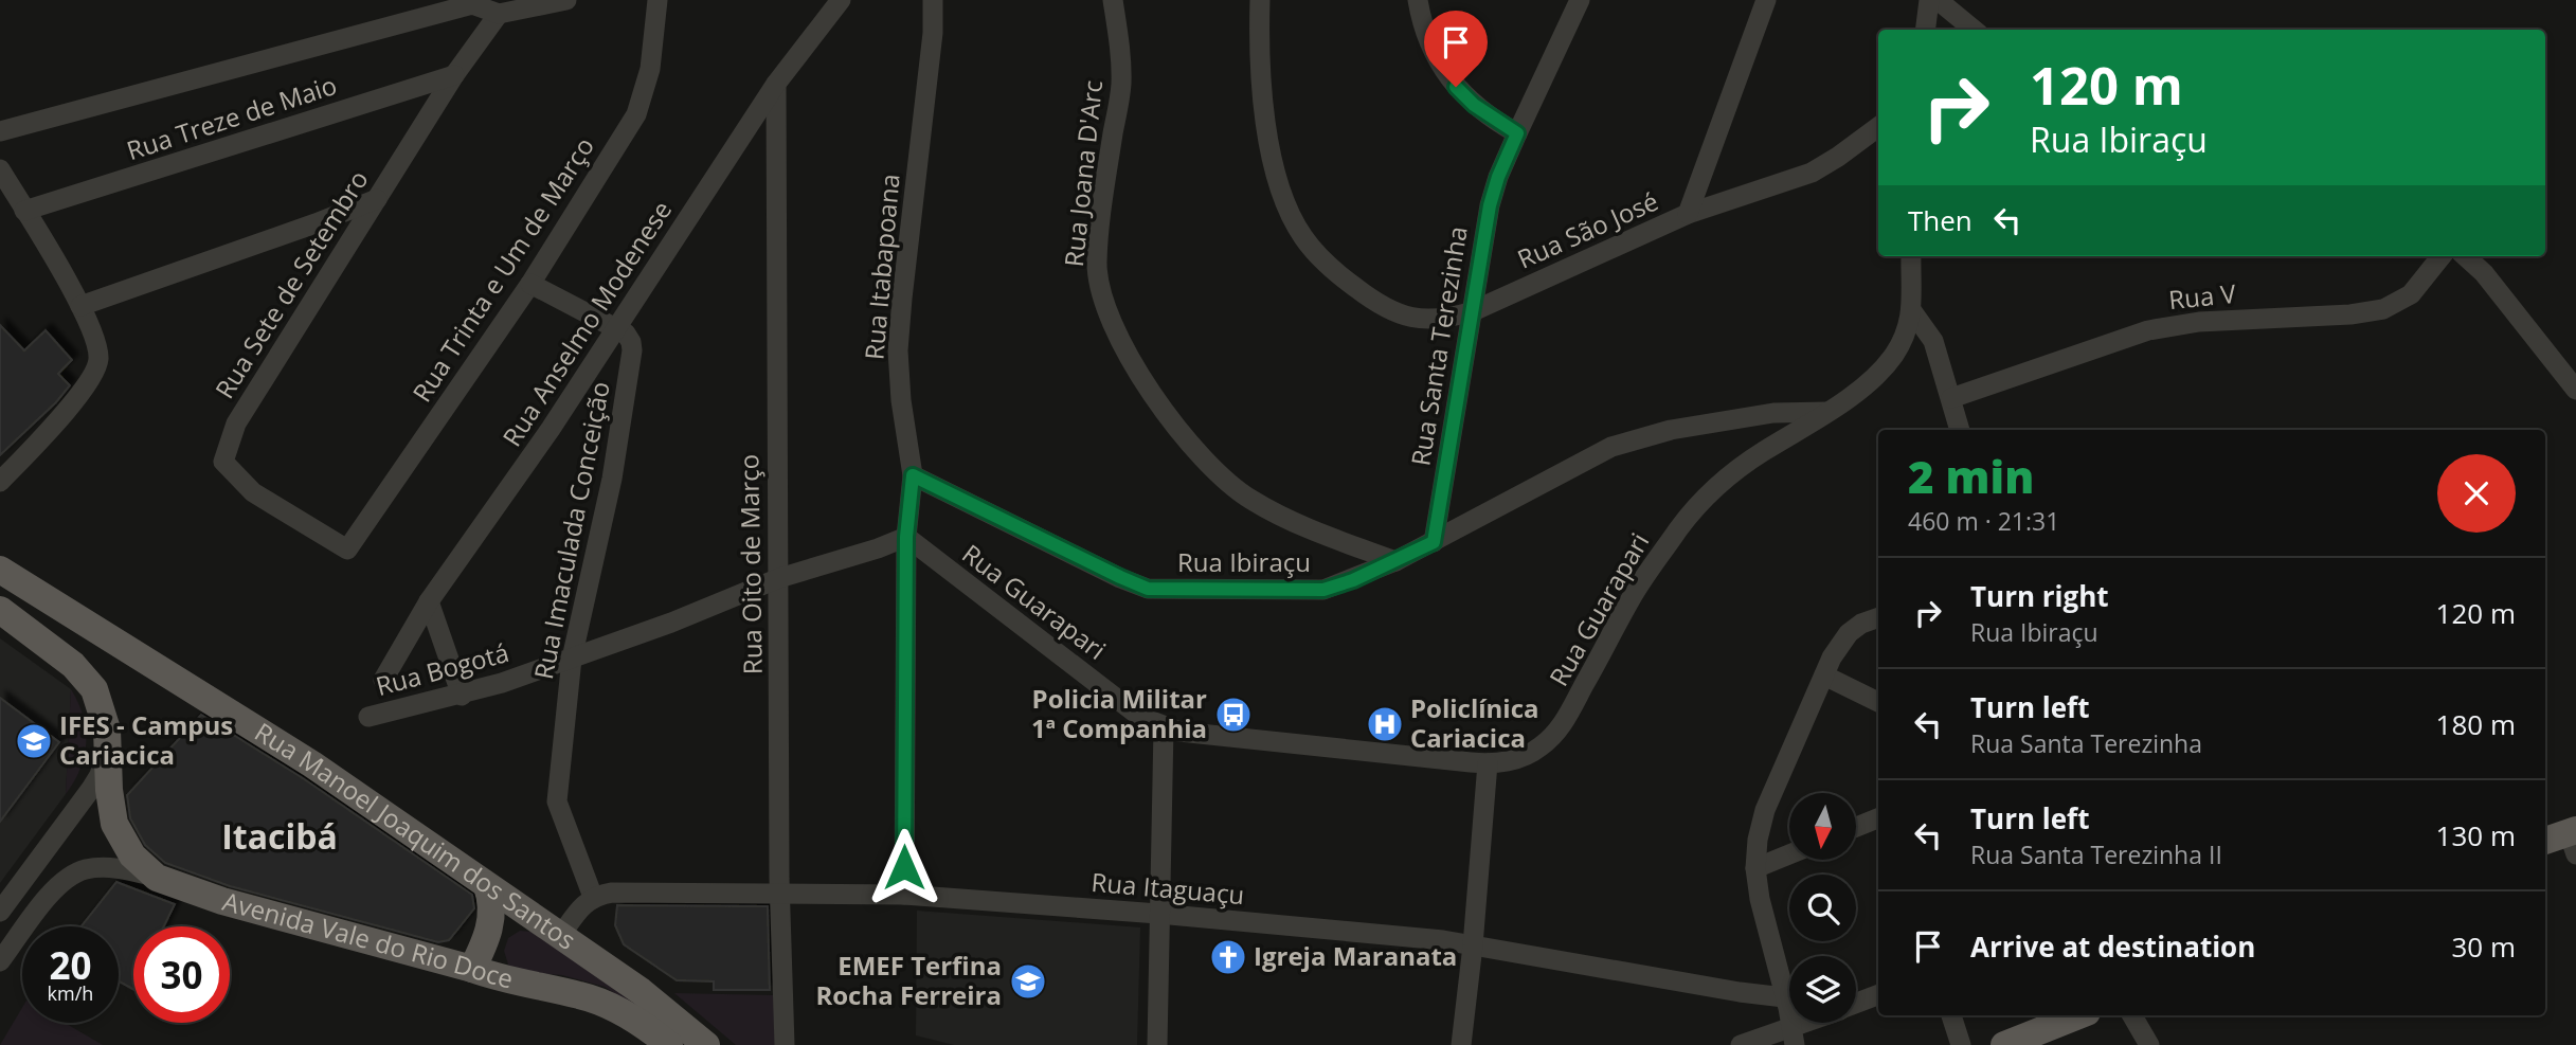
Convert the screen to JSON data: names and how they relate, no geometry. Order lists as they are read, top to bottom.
{
  "streets": {
    "main road": ["Rua Manoel Joaquim dos Santos", "Avenida Vale do Rio Doce"],
    "street": [
      "Rua Treze de Maio",
      "Rua Joana D'Arc",
      "Rua São José",
      "Rua Itabapoana",
      "Rua Trinta e Um de Março",
      "Rua Sete de Setembro",
      "Rua V",
      "Rua Anselmo Modenese",
      "Rua Santa Terezinha",
      "Rua Imaculada Conceição",
      "Rua Ibiraçu",
      "Rua Oito de Março",
      "Rua Guarapari",
      "Rua Bogotá",
      "Rua Itaguaçu"
    ]
  },
  "crossings": [
    ["Rua Treze de Maio", "Rua Sete de Setembro"],
    ["Rua Joana D'Arc", "Rua Ibiraçu"],
    ["Rua São José", "Rua Santa Terezinha"],
    ["Rua Itabapoana", "Rua Ibiraçu"],
    ["Rua Itabapoana", "Rua Guarapari"],
    ["Rua Itabapoana", "Rua Bogotá"],
    ["Rua Itabapoana", "Rua Itaguaçu"],
    ["Rua Trinta e Um de Março", "Rua Sete de Setembro"],
    ["Rua Anselmo Modenese", "Rua Imaculada Conceição"],
    ["Rua Anselmo Modenese", "Rua Oito de Março"],
    ["Rua Santa Terezinha", "Rua Ibiraçu"],
    ["Rua Imaculada Conceição", "Rua Bogotá"],
    ["Rua Imaculada Conceição", "Rua Itaguaçu"],
    ["Rua Ibiraçu", "Rua Guarapari"],
    ["Rua Oito de Março", "Rua Bogotá"],
    ["Rua Oito de Março", "Rua Itaguaçu"],
    ["Rua Guarapari", "Rua Bogotá"]
  ],
  "districts": ["Itacibá"],
  "places": {
    "bus stop": ["Policia Militar 1ª Companhia"],
    "hospital": ["Policlínica Cariacica"],
    "school or university": ["IFES - Campus Cariacica", "EMEF Terfina Rocha Ferreira"],
    "church": ["Igreja Maranata"]
  },
  "north": "bottom",
  "page": {
    "turn": ["120 m", "Rua Ibiraçu"],
    "then": "Then",
    "heading": ["2 min", "460 m · 21:31"],
    "list": [
      {
        "name": "Turn right",
        "note": "Rua Ibiraçu",
        "value": "120 m"
      },
      {
        "name": "Turn left",
        "note": "Rua Santa Terezinha",
        "value": "180 m"
      },
      {
        "name": "Turn left",
        "note": "Rua Santa Terezinha II",
        "value": "130 m"
      },
      {
        "name": "Arrive at destination",
        "value": "30 m"
      }
    ],
    "speed": "20 km/h",
    "limit": "30"
  }
}
